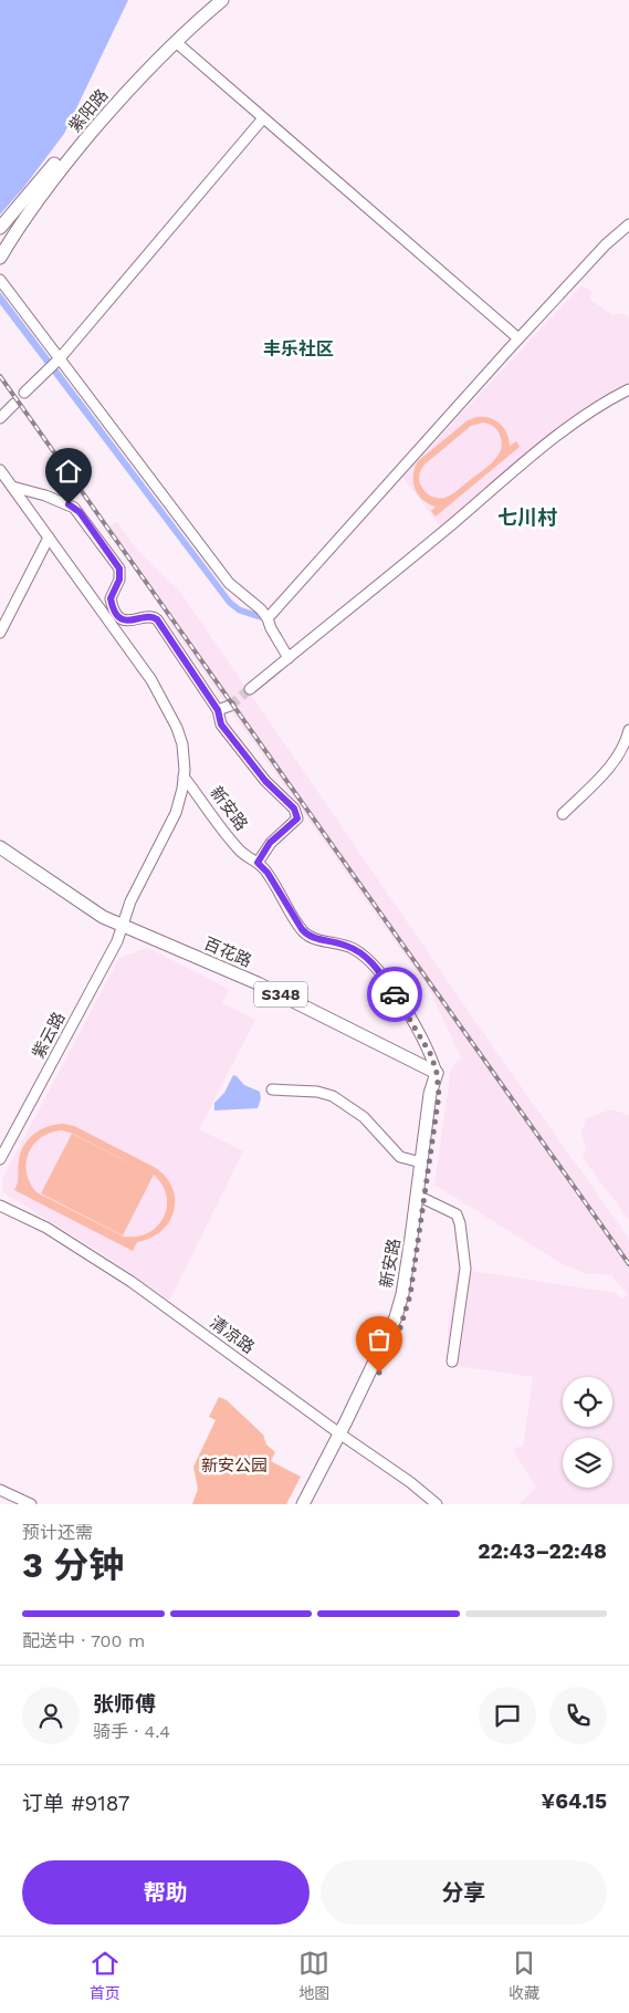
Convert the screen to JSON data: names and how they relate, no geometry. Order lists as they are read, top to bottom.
{
  "streets": {
    "main road": [
      "紫阳路",
      "新安路",
      "百花路",
      "S348"
    ],
    "street": ["紫云路", "清凉路"]
  },
  "crossings": [
    ["新安路", "百花路"],
    ["新安路", "紫云路"],
    ["新安路", "清凉路"],
    ["百花路", "紫云路"]
  ],
  "districts": ["丰乐社区", "七川村"],
  "parks": ["新安公园"],
  "page": {
    "heading": ["3 分钟", "预计还需", "22:43–22:48"],
    "panel": [
      "张师傅",
      "骑手 · 4.4",
      "订单 #9187",
      "¥64.15"
    ],
    "bar": "配送中 · 700 m",
    "buttons": ["帮助", "分享"],
    "tabs": ["首页", "地图", "收藏"]
  }
}
